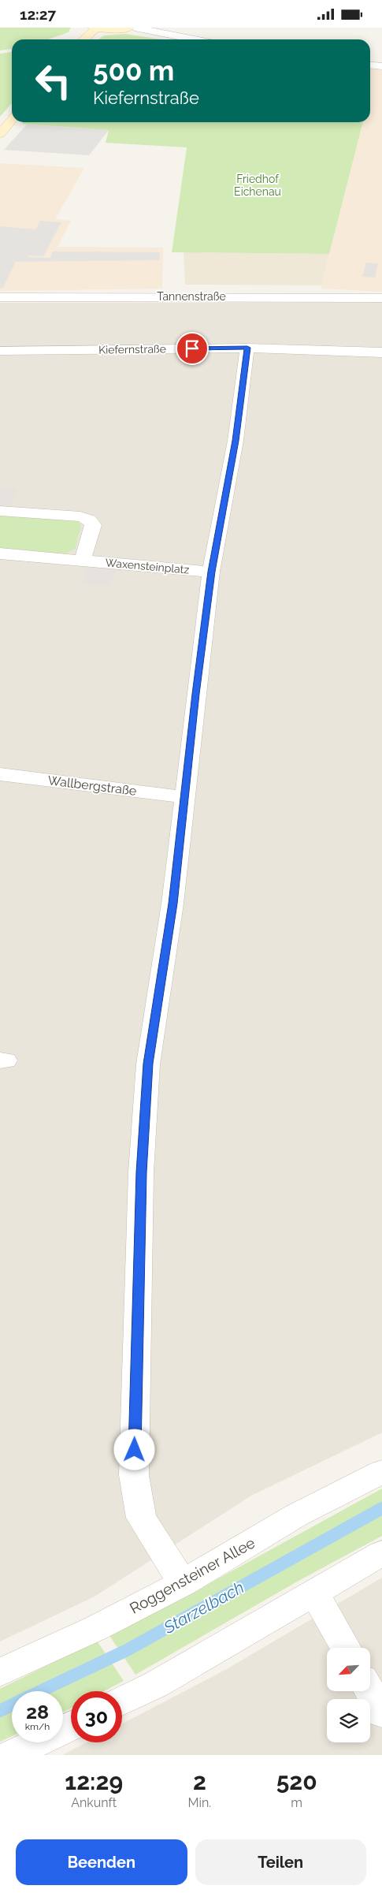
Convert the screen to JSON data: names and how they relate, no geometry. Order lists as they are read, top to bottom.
{
  "streets": {
    "street": [
      "Tannenstraße",
      "Kiefernstraße",
      "Waxensteinplatz",
      "Wallbergstraße",
      "Roggensteiner Allee"
    ]
  },
  "water": ["Starzelbach"],
  "parks": ["Friedhof Eichenau"],
  "north": "bottom left",
  "page": {
    "status": "12:27",
    "turn": ["500 m", "Kiefernstraße"],
    "speed": "28 km/h",
    "limit": "30",
    "eta": [
      "12:29",
      "Ankunft",
      "2",
      "Min.",
      "520",
      "m"
    ],
    "buttons": ["Beenden", "Teilen"]
  }
}
